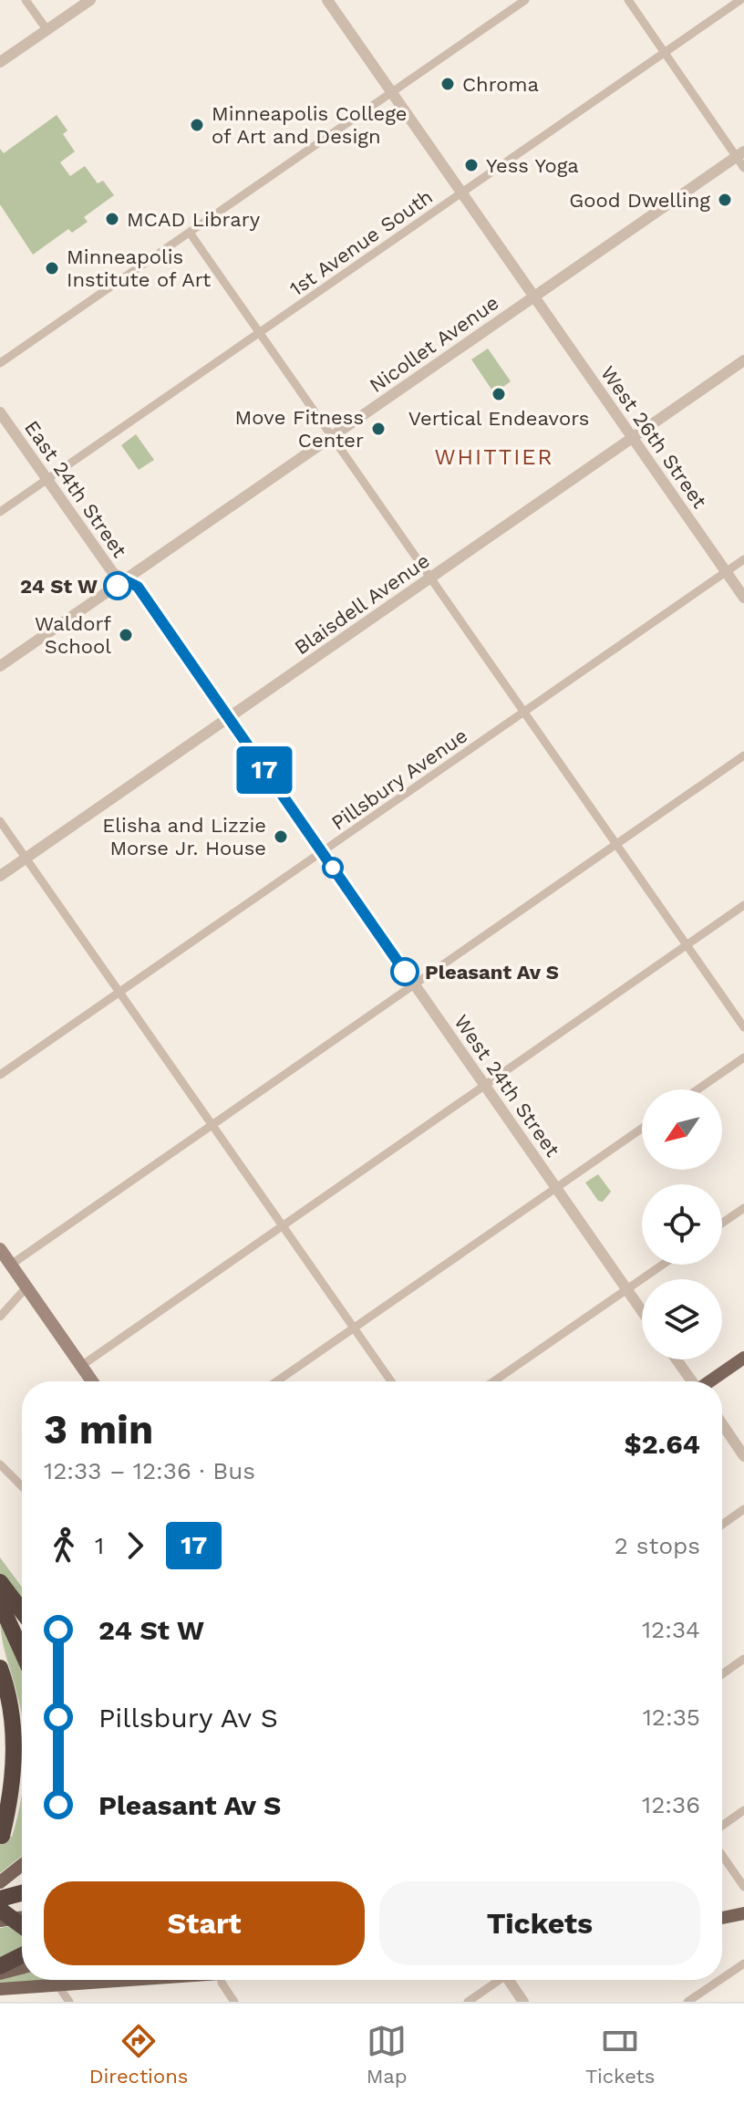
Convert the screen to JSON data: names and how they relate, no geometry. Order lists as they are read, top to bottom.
{
  "streets": {
    "street": [
      "1st Avenue South",
      "Nicollet Avenue",
      "West 26th Street",
      "East 24th Street",
      "Blaisdell Avenue",
      "Pillsbury Avenue",
      "West 24th Street"
    ]
  },
  "crossings": [
    ["1st Avenue South", "West 26th Street"],
    ["1st Avenue South", "East 24th Street"],
    ["Nicollet Avenue", "West 26th Street"],
    ["Nicollet Avenue", "East 24th Street"],
    ["Nicollet Avenue", "West 24th Street"],
    ["West 26th Street", "Blaisdell Avenue"],
    ["West 26th Street", "Pillsbury Avenue"],
    ["East 24th Street", "West 24th Street"],
    ["Blaisdell Avenue", "West 24th Street"],
    ["Pillsbury Avenue", "West 24th Street"]
  ],
  "districts": ["WHITTIER"],
  "places": [
    "Chroma",
    "Minneapolis College of Art and Design",
    "Yess Yoga",
    "Good Dwelling",
    "MCAD Library",
    "Minneapolis Institute of Art",
    "Vertical Endeavors",
    "Move Fitness Center",
    "24 St W",
    "Waldorf School",
    "Elisha and Lizzie Morse Jr. House",
    "Pleasant Av S"
  ],
  "lines": ["bus line 17"],
  "north": "bottom left",
  "page": {
    "on_map": "17",
    "heading": ["3 min", "12:33 – 12:36 · Bus", "$2.64"],
    "legs": ["1", "17", "2 stops"],
    "list": [
      {
        "name": "24 St W",
        "value": "12:34"
      },
      {
        "name": "Pillsbury Av S",
        "value": "12:35"
      },
      {
        "name": "Pleasant Av S",
        "value": "12:36"
      }
    ],
    "buttons": ["Start", "Tickets"],
    "tabs": ["Directions", "Map", "Tickets"]
  }
}
